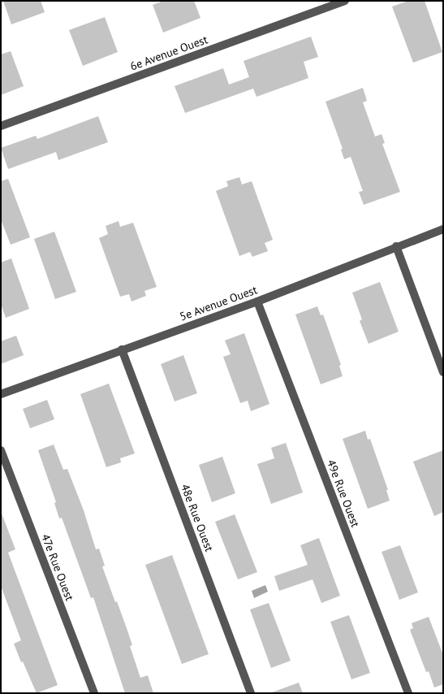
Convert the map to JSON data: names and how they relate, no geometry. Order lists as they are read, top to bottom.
{
  "streets": {
    "street": [
      "6e Avenue Ouest",
      "5e Avenue Ouest",
      "49e Rue Ouest",
      "48e Rue Ouest",
      "47e Rue Ouest"
    ]
  },
  "crossings": [
    ["5e Avenue Ouest", "49e Rue Ouest"],
    ["5e Avenue Ouest", "48e Rue Ouest"]
  ]
}
